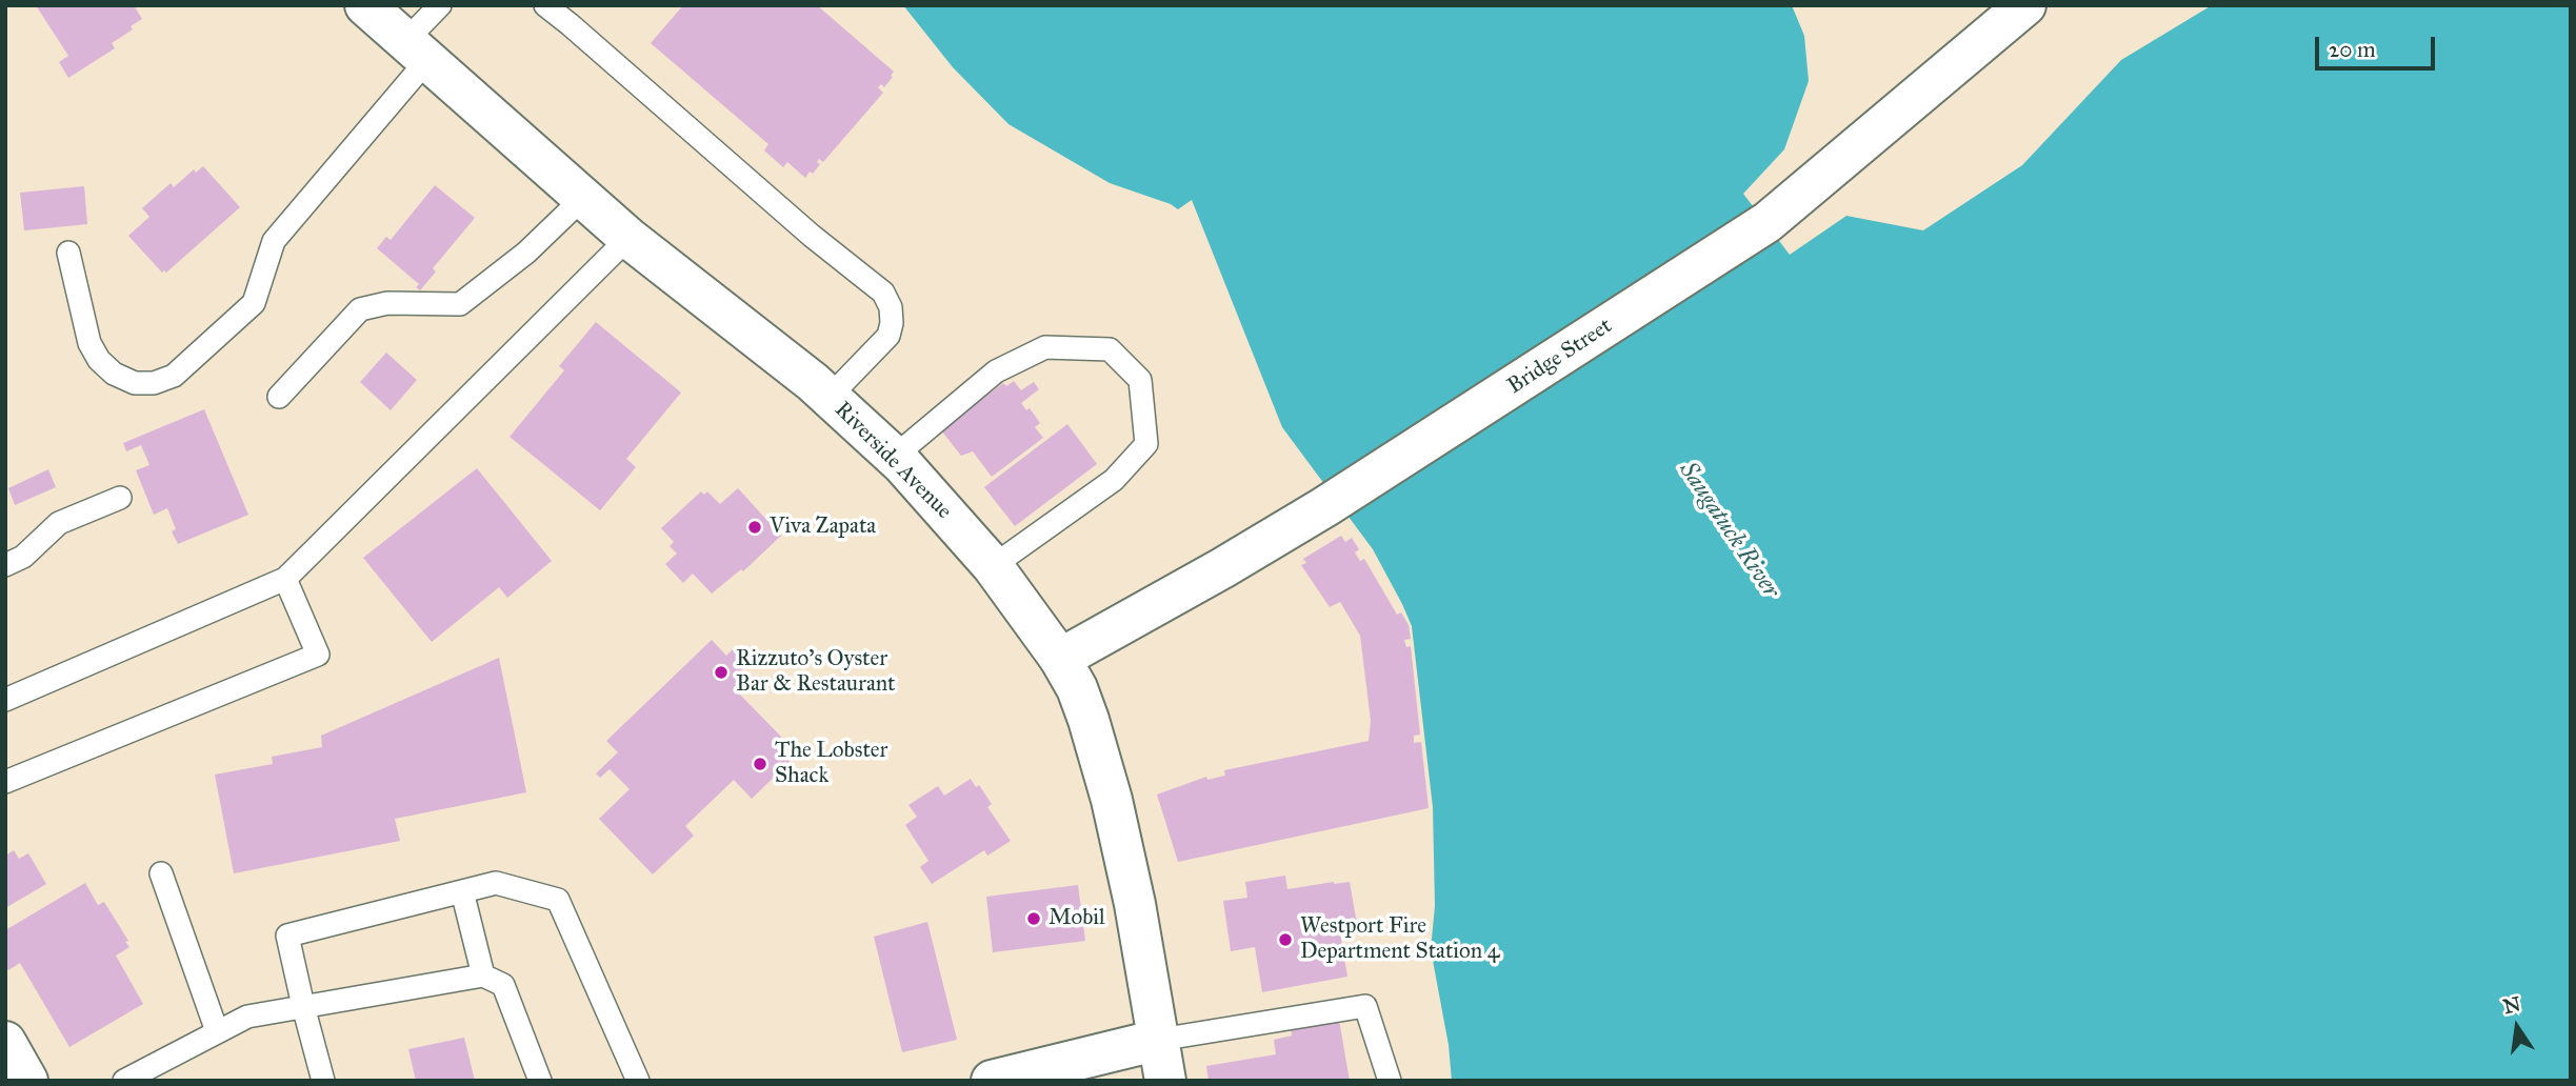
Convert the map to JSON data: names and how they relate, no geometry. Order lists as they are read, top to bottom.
{
  "streets": {
    "main road": ["Bridge Street", "Riverside Avenue"]
  },
  "crossings": [
    ["Bridge Street", "Riverside Avenue"]
  ],
  "water": ["Saugatuck River"],
  "places": [
    "Viva Zapata",
    "Rizzuto's Oyster Bar & Restaurant",
    "The Lobster Shack",
    "Mobil",
    "Westport Fire Department Station 4"
  ],
  "scale_bar": "20 m",
  "north": "top"
}
